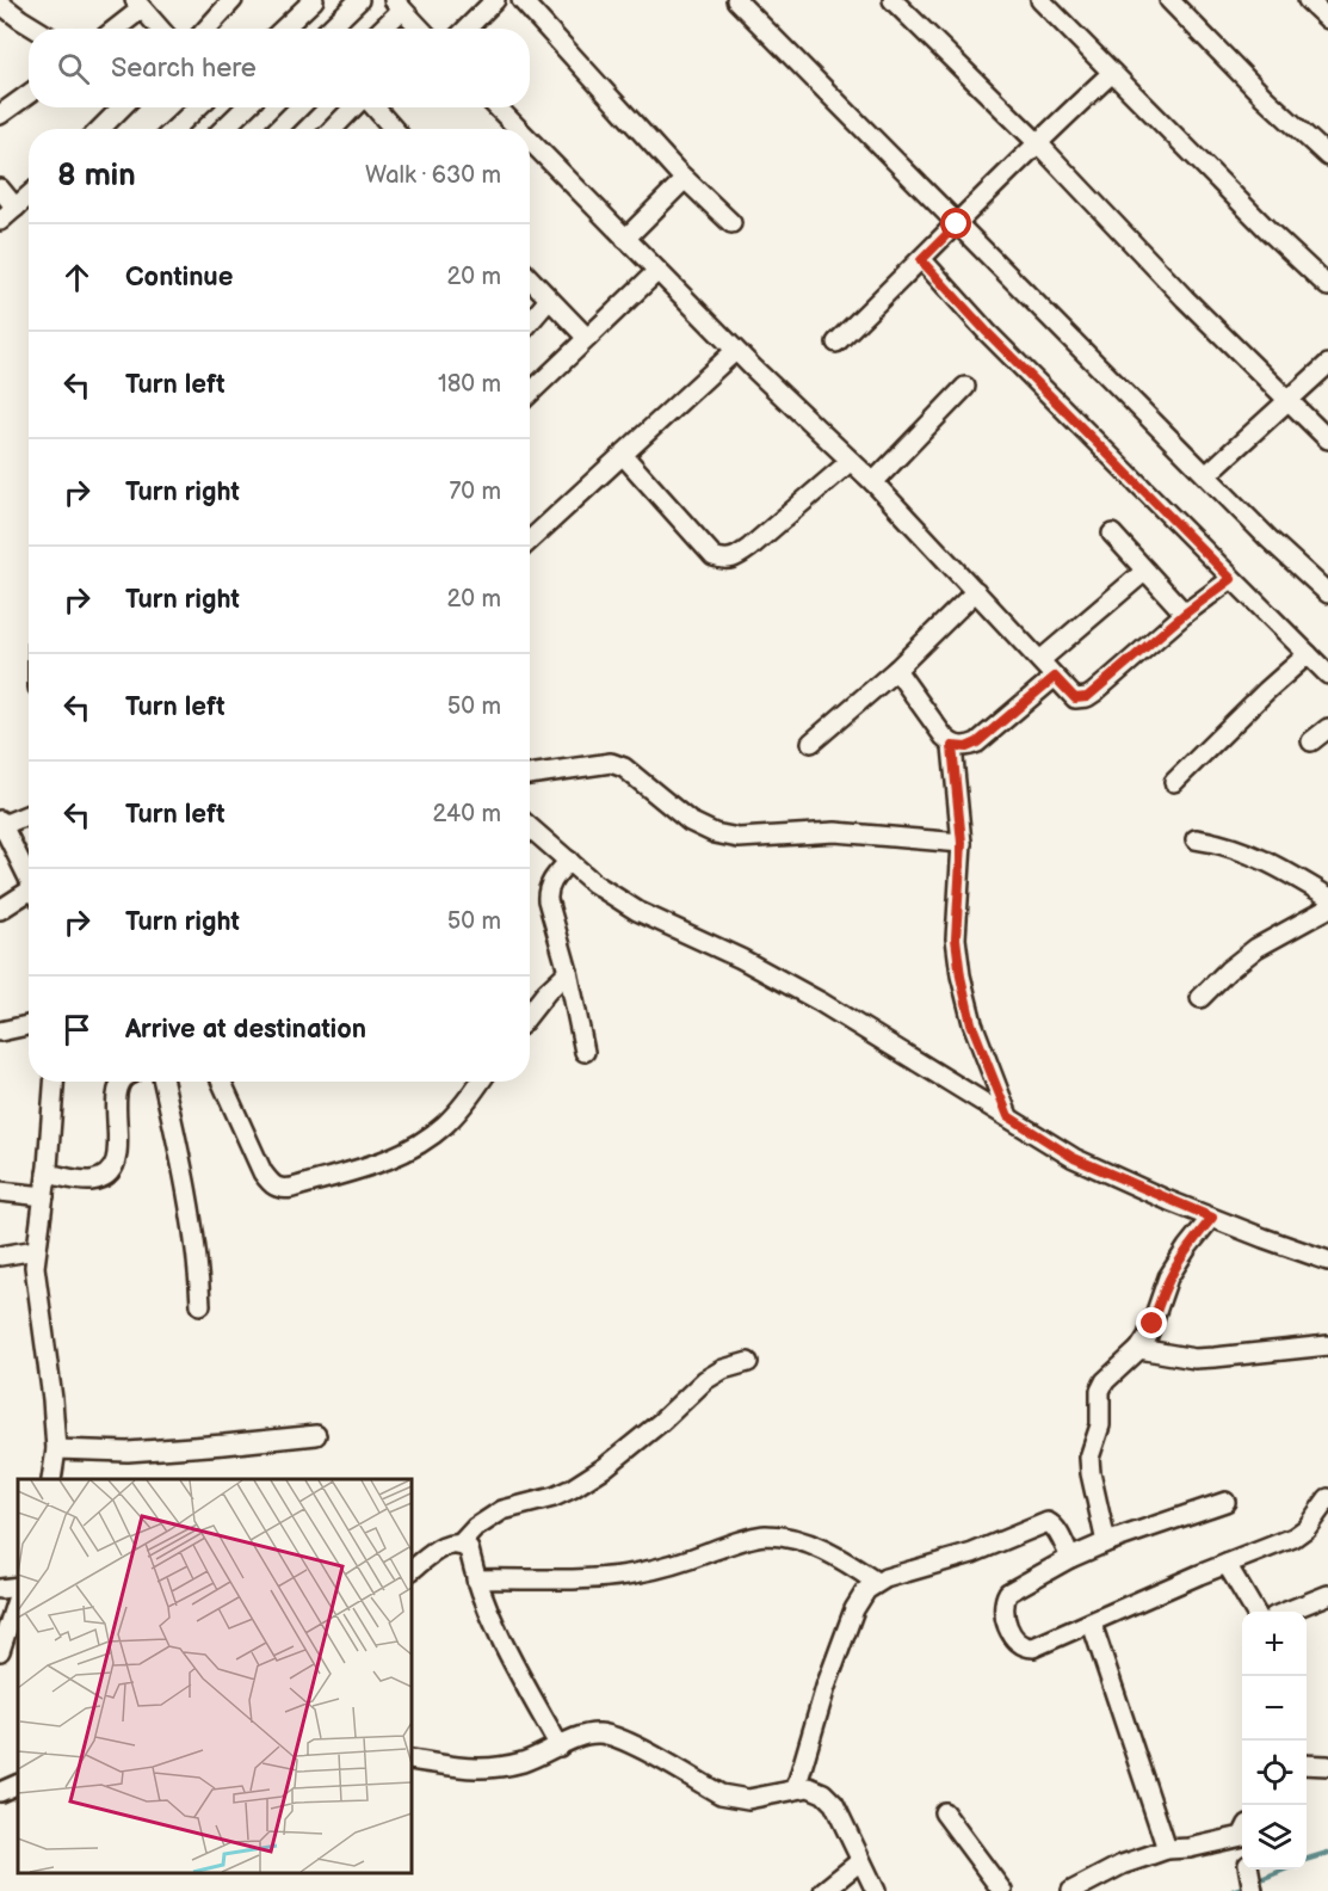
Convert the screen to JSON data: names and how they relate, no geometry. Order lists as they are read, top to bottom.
{
  "page": {
    "search": "Search here",
    "heading": ["8 min", "Walk · 630 m"],
    "list": [
      ["Continue", "20 m"],
      ["Turn left", "180 m"],
      ["Turn right", "70 m"],
      ["Turn right", "20 m"],
      ["Turn left", "50 m"],
      ["Turn left", "240 m"],
      ["Turn right", "50 m"],
      "Arrive at destination"
    ],
    "map_buttons": ["+", "−"]
  }
}
